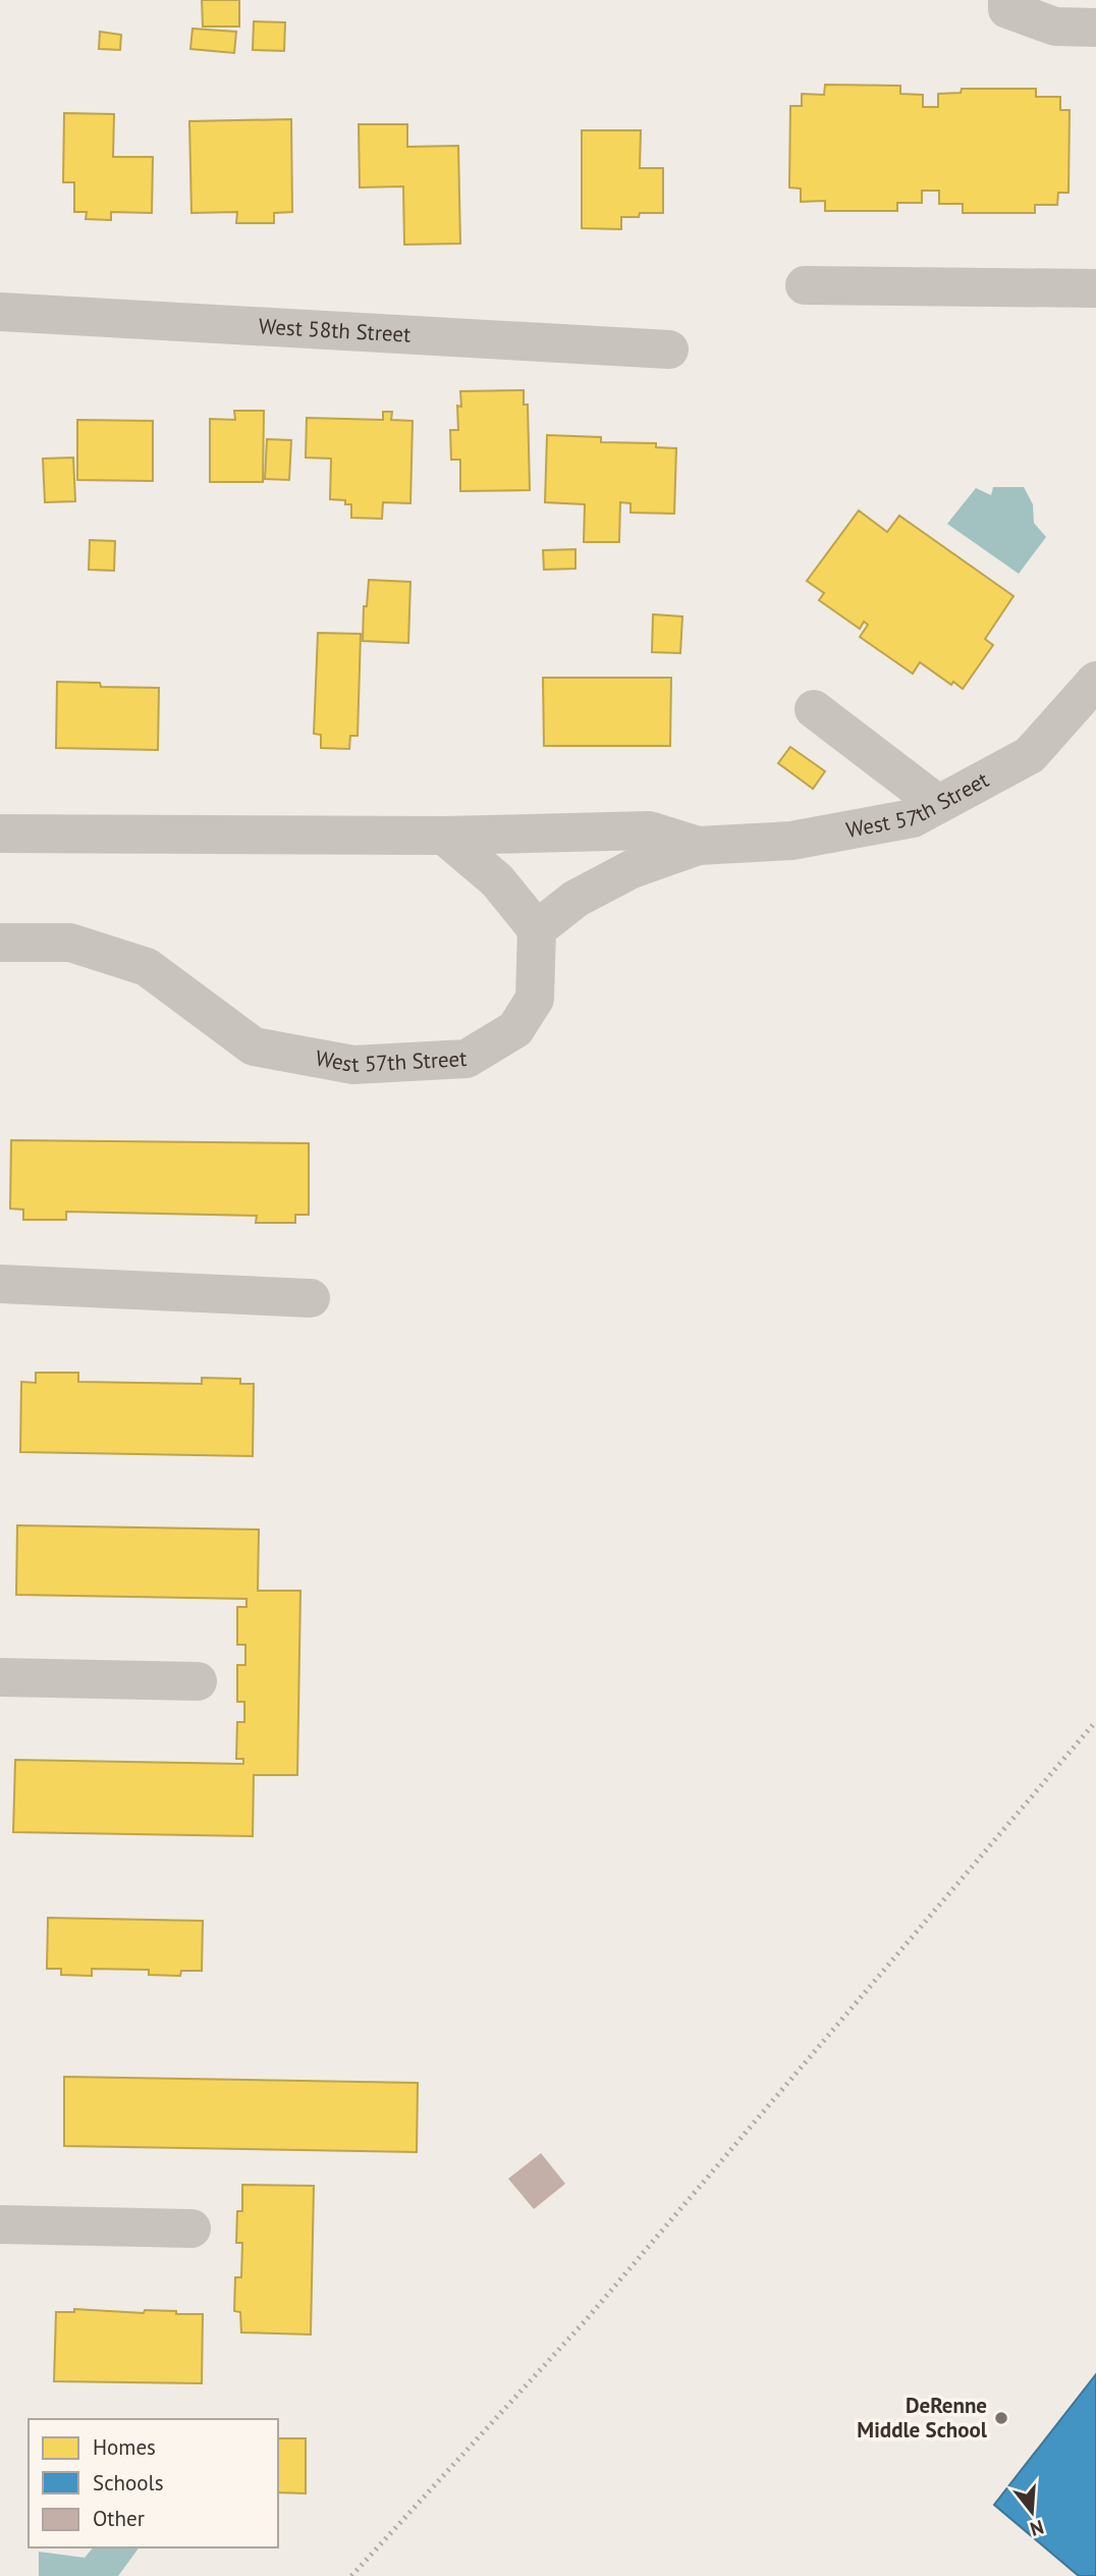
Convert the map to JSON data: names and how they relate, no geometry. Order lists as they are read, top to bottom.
{
  "streets": {
    "street": ["West 58th Street", "West 57th Street"]
  },
  "places": ["DeRenne Middle School"],
  "legend": ["Homes", "Schools", "Other"],
  "north": "bottom"
}
